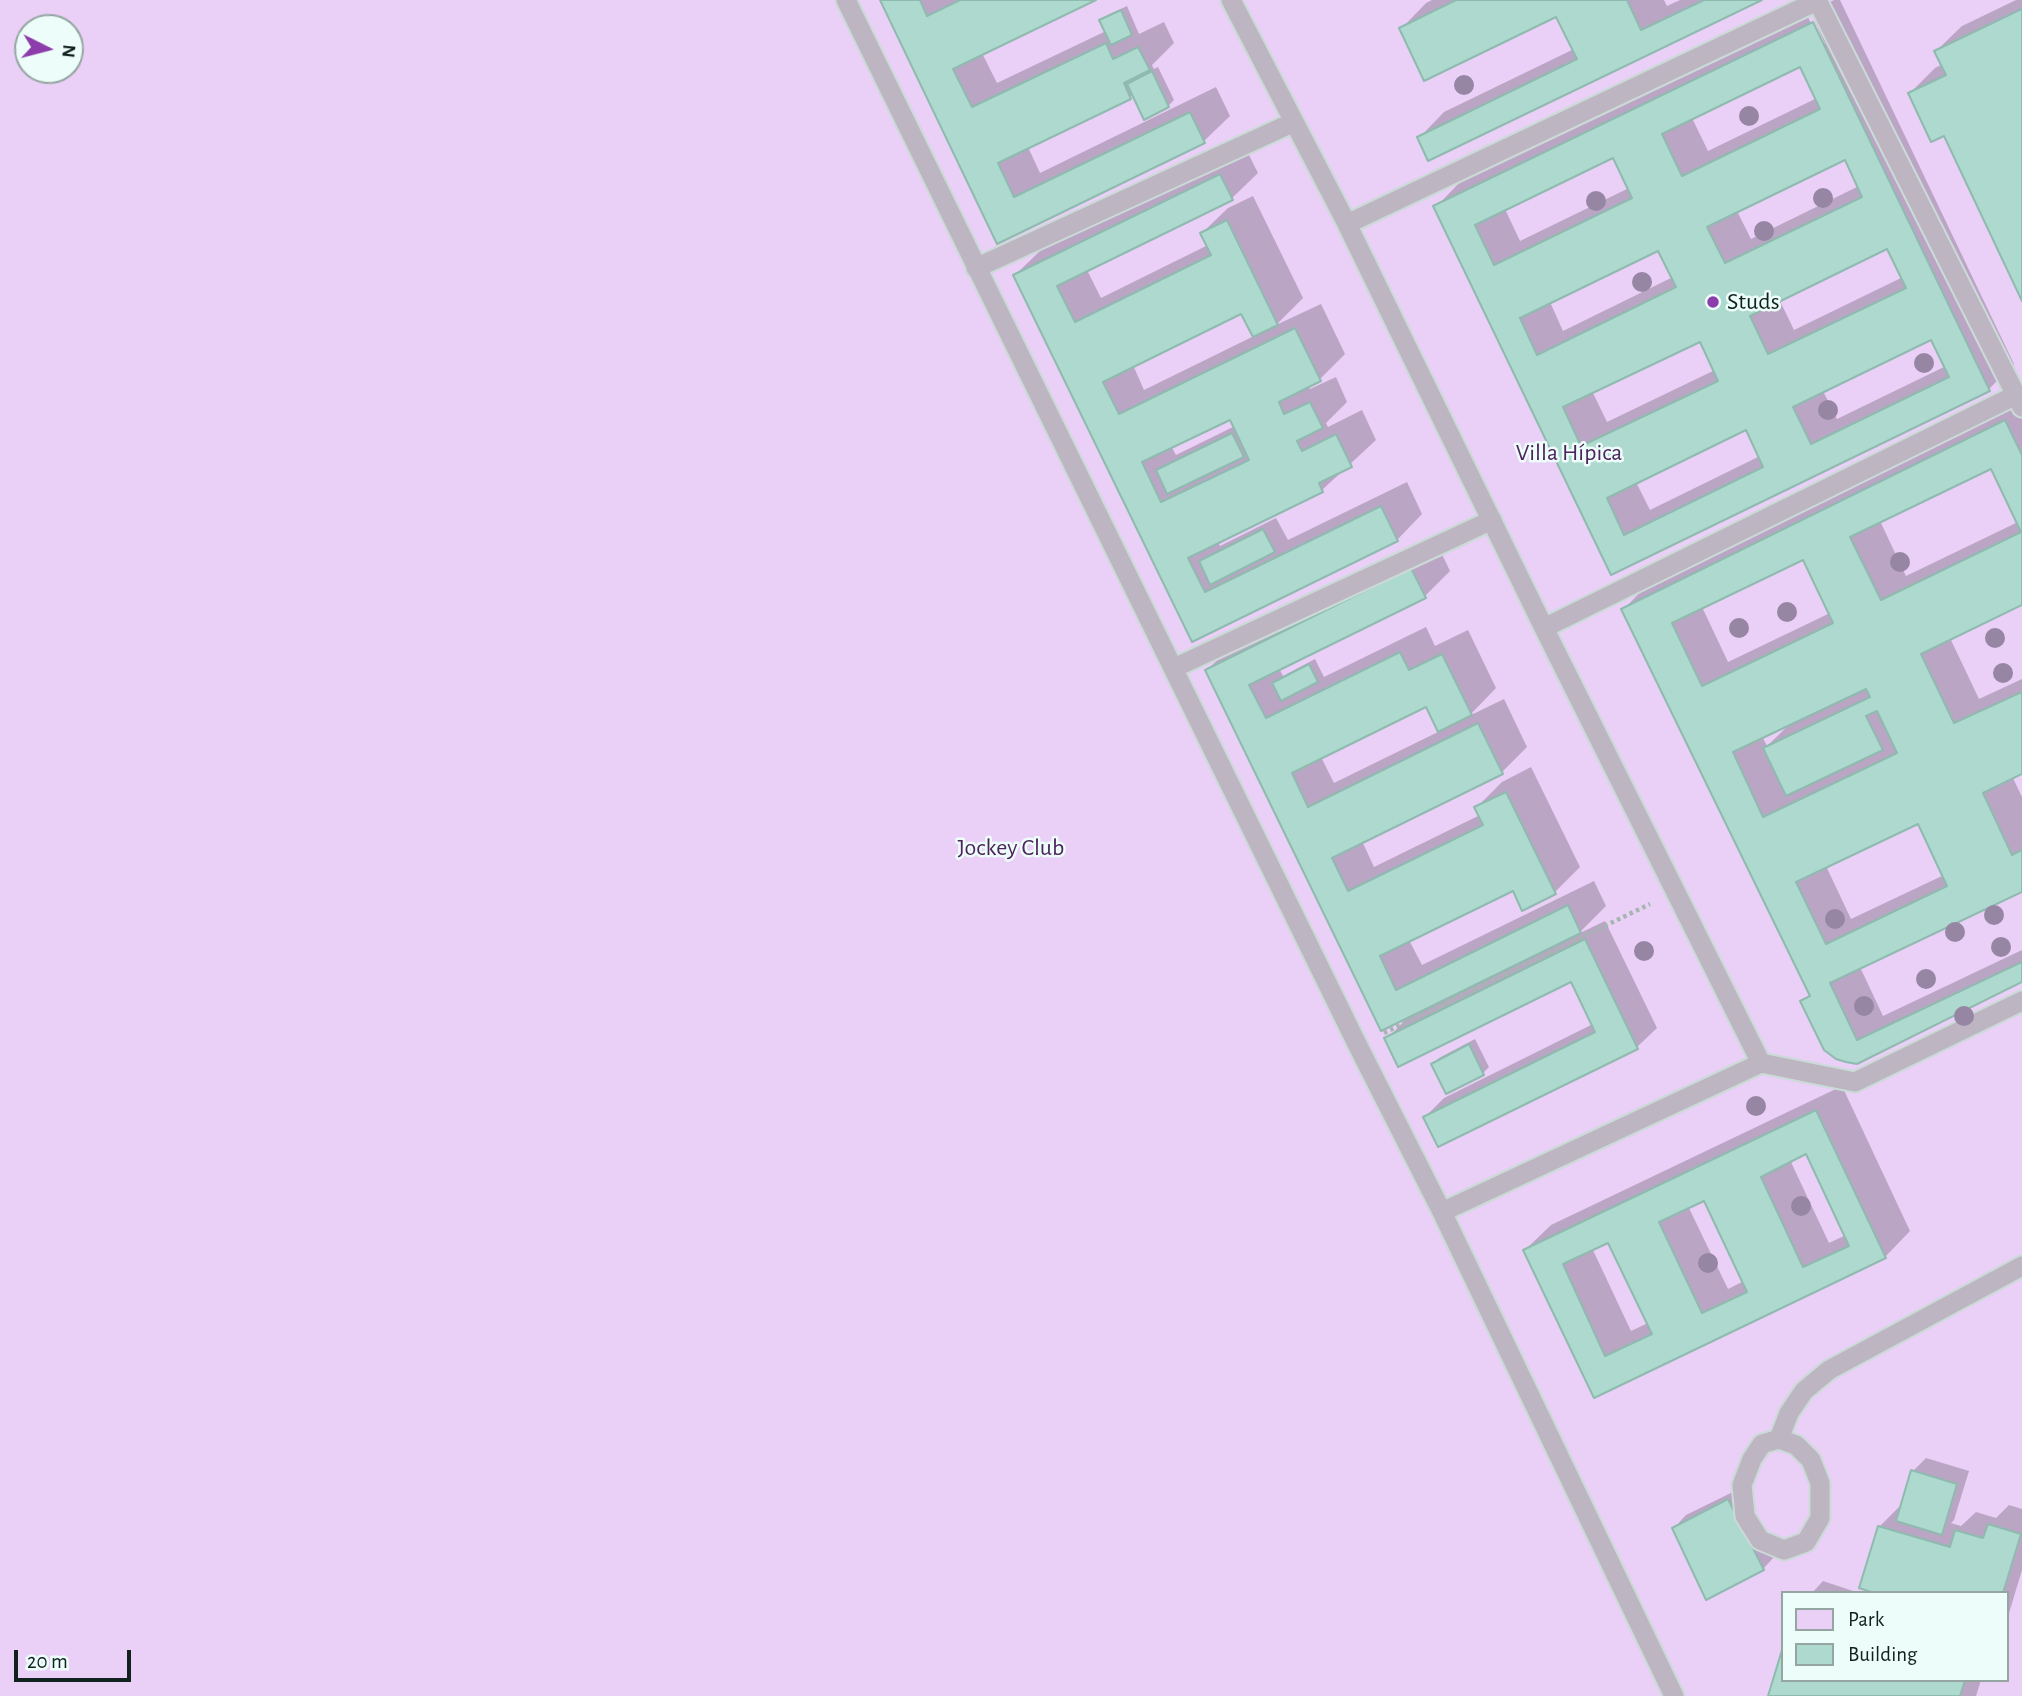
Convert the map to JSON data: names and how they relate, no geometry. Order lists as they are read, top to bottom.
{
  "parks": ["Villa Hípica", "Jockey Club"],
  "places": ["Studs"],
  "legend": ["Park", "Building"],
  "scale_bar": "20 m",
  "north": "right"
}
